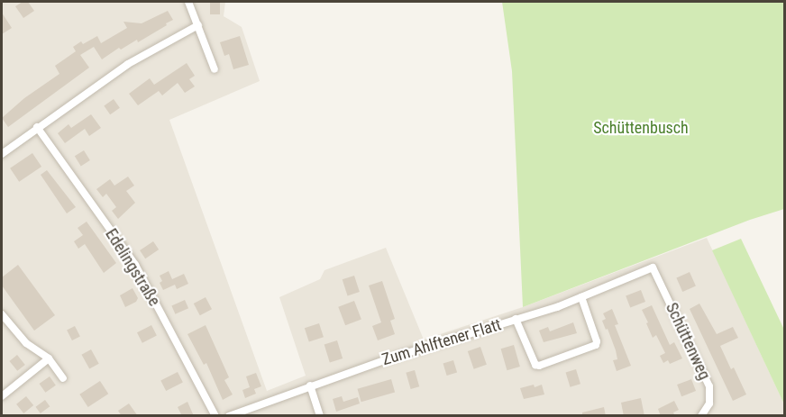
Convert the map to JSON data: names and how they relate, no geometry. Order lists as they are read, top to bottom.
{
  "streets": {
    "street": ["Edelingstraße", "Schüttenweg", "Zum Ahlftener Flatt"]
  },
  "crossings": [
    ["Schüttenweg", "Zum Ahlftener Flatt"]
  ],
  "parks": ["Schüttenbusch"]
}
